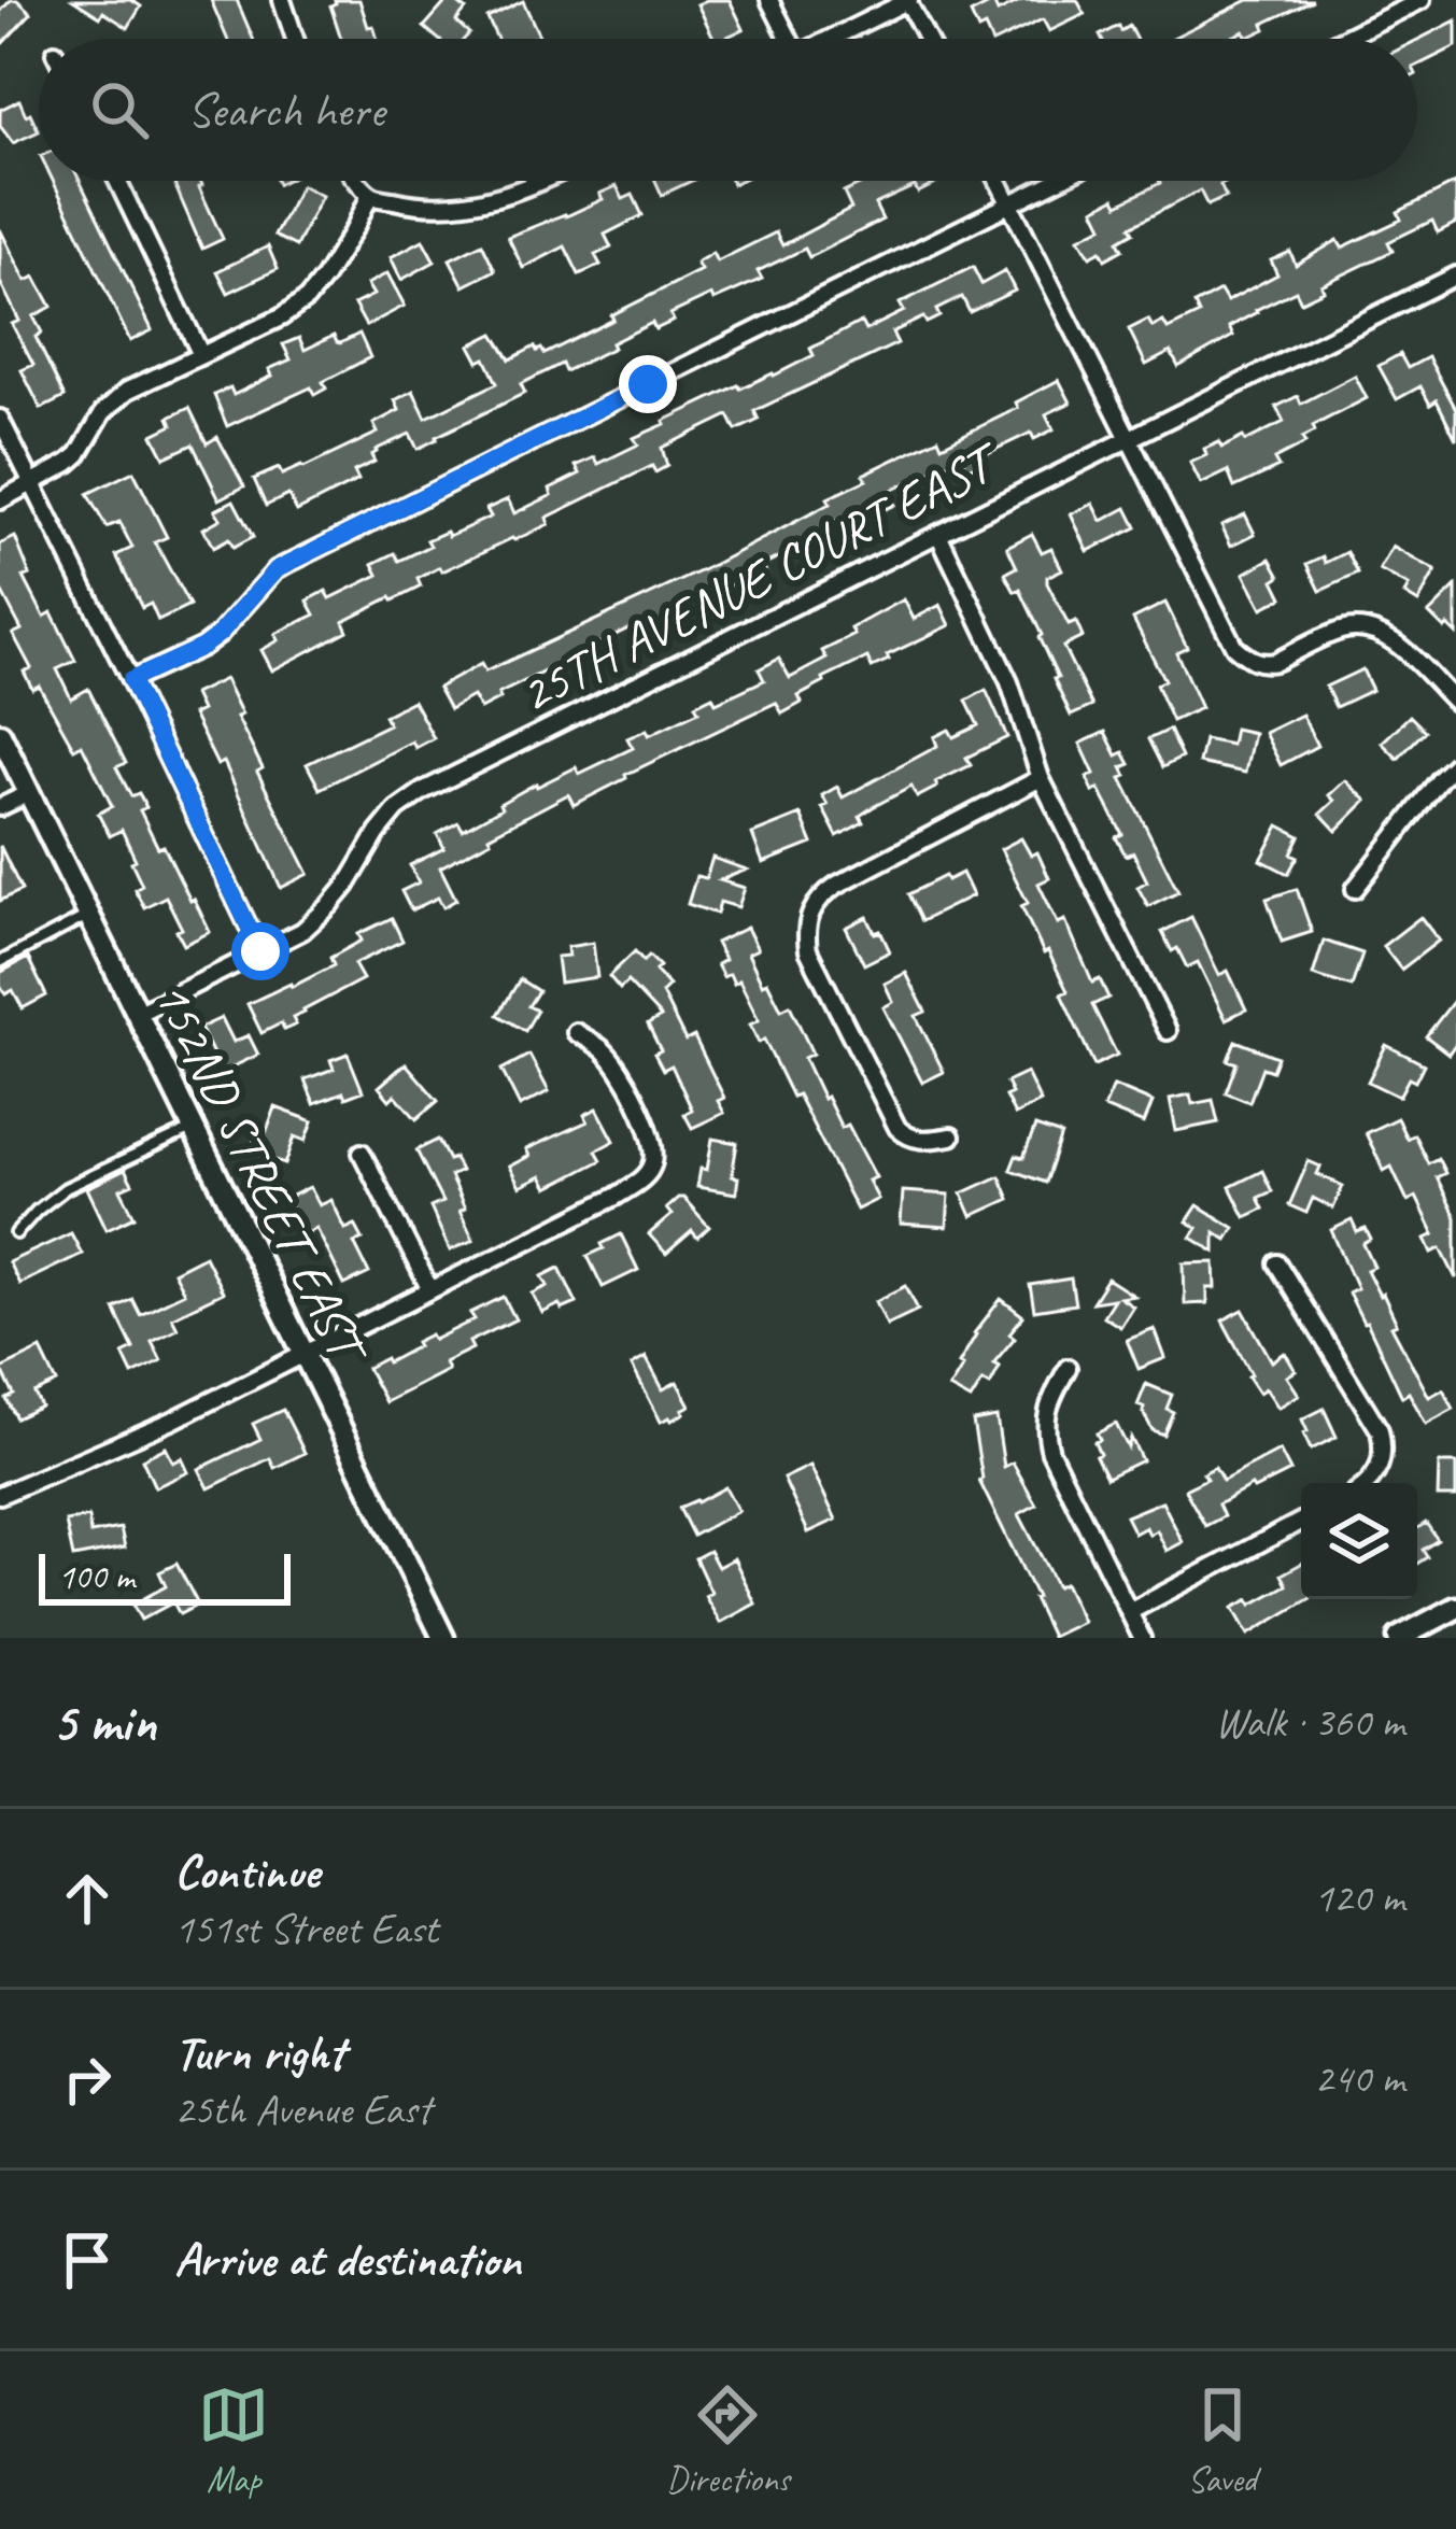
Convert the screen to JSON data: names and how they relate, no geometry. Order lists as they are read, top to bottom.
{
  "streets": {
    "main road": ["152ND STREET EAST"],
    "street": ["25TH AVENUE COURT EAST"]
  },
  "crossings": [
    ["25TH AVENUE COURT EAST", "152ND STREET EAST"]
  ],
  "scale_bar": "100 m",
  "page": {
    "search": "Search here",
    "scale": "100 m",
    "heading": ["5 min", "Walk · 360 m"],
    "list": [
      ["Continue", "151st Street East", "120 m"],
      ["Turn right", "25th Avenue East", "240 m"],
      "Arrive at destination"
    ],
    "nav": ["Map", "Directions", "Saved"]
  }
}
